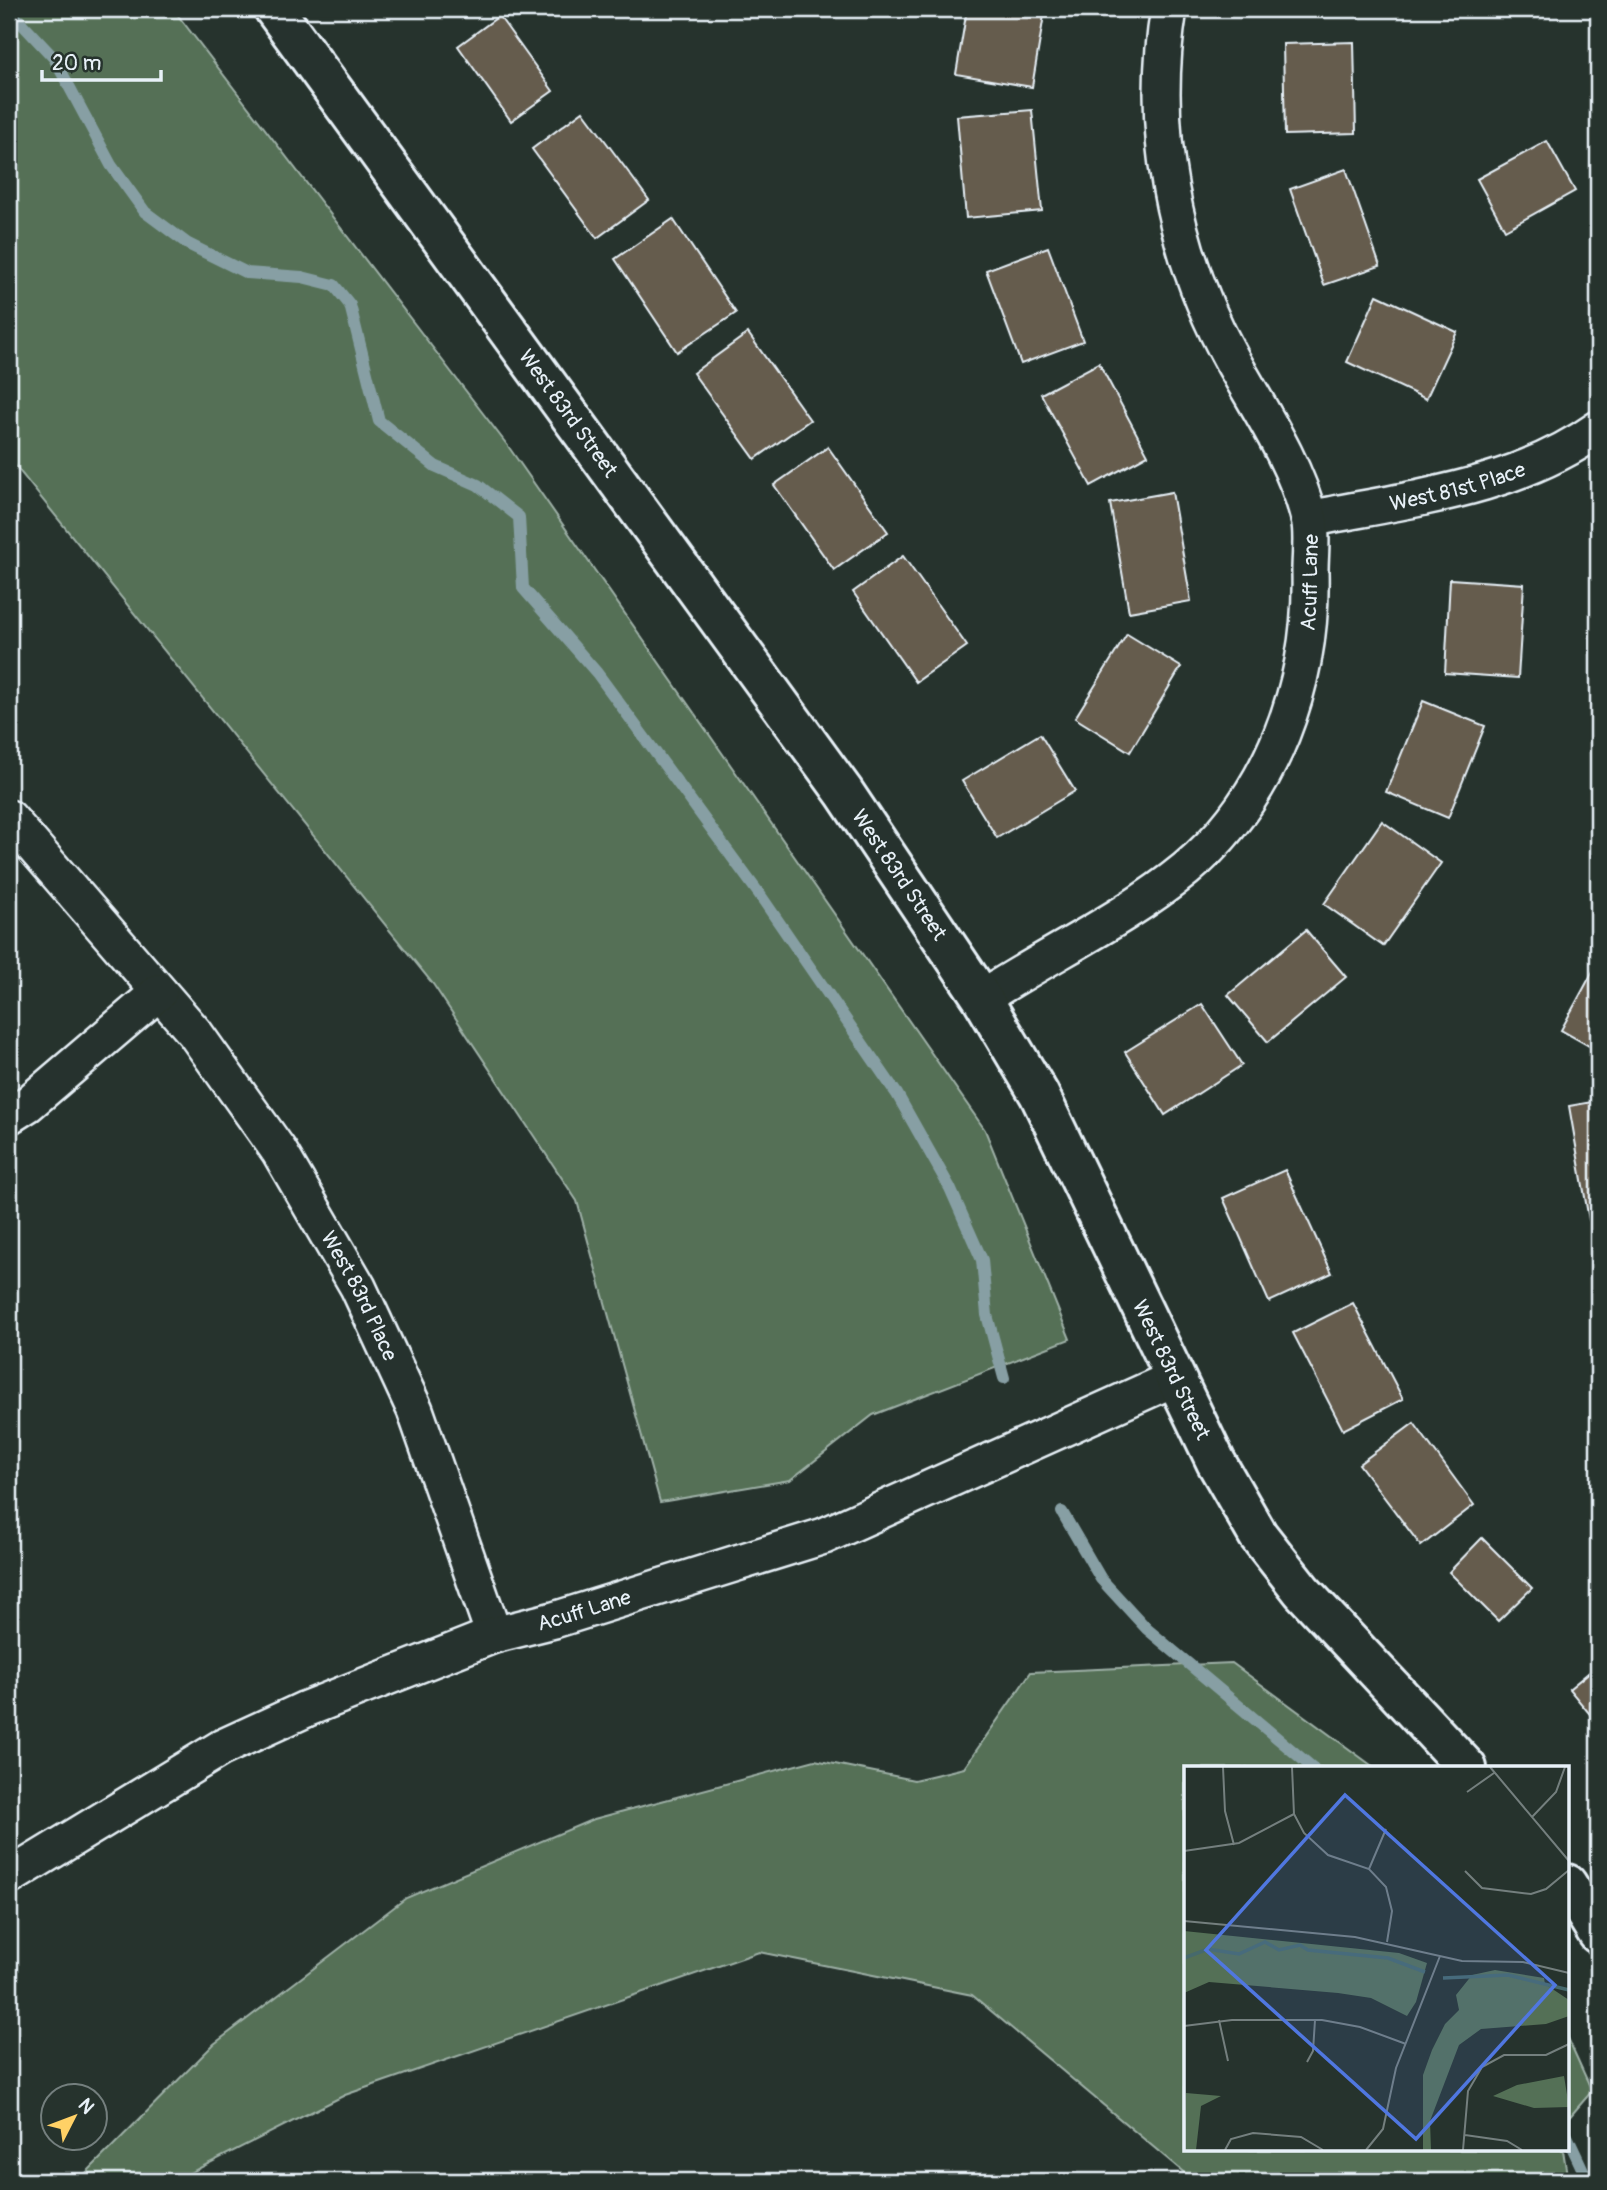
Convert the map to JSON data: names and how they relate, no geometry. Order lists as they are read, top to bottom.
{
  "streets": {
    "street": [
      "West 83rd Street",
      "West 81st Place",
      "Acuff Lane",
      "West 83rd Place"
    ]
  },
  "crossings": [
    ["West 83rd Street", "Acuff Lane"],
    ["West 81st Place", "Acuff Lane"],
    ["Acuff Lane", "West 83rd Place"]
  ],
  "scale_bar": "20 m",
  "north": "top right"
}
